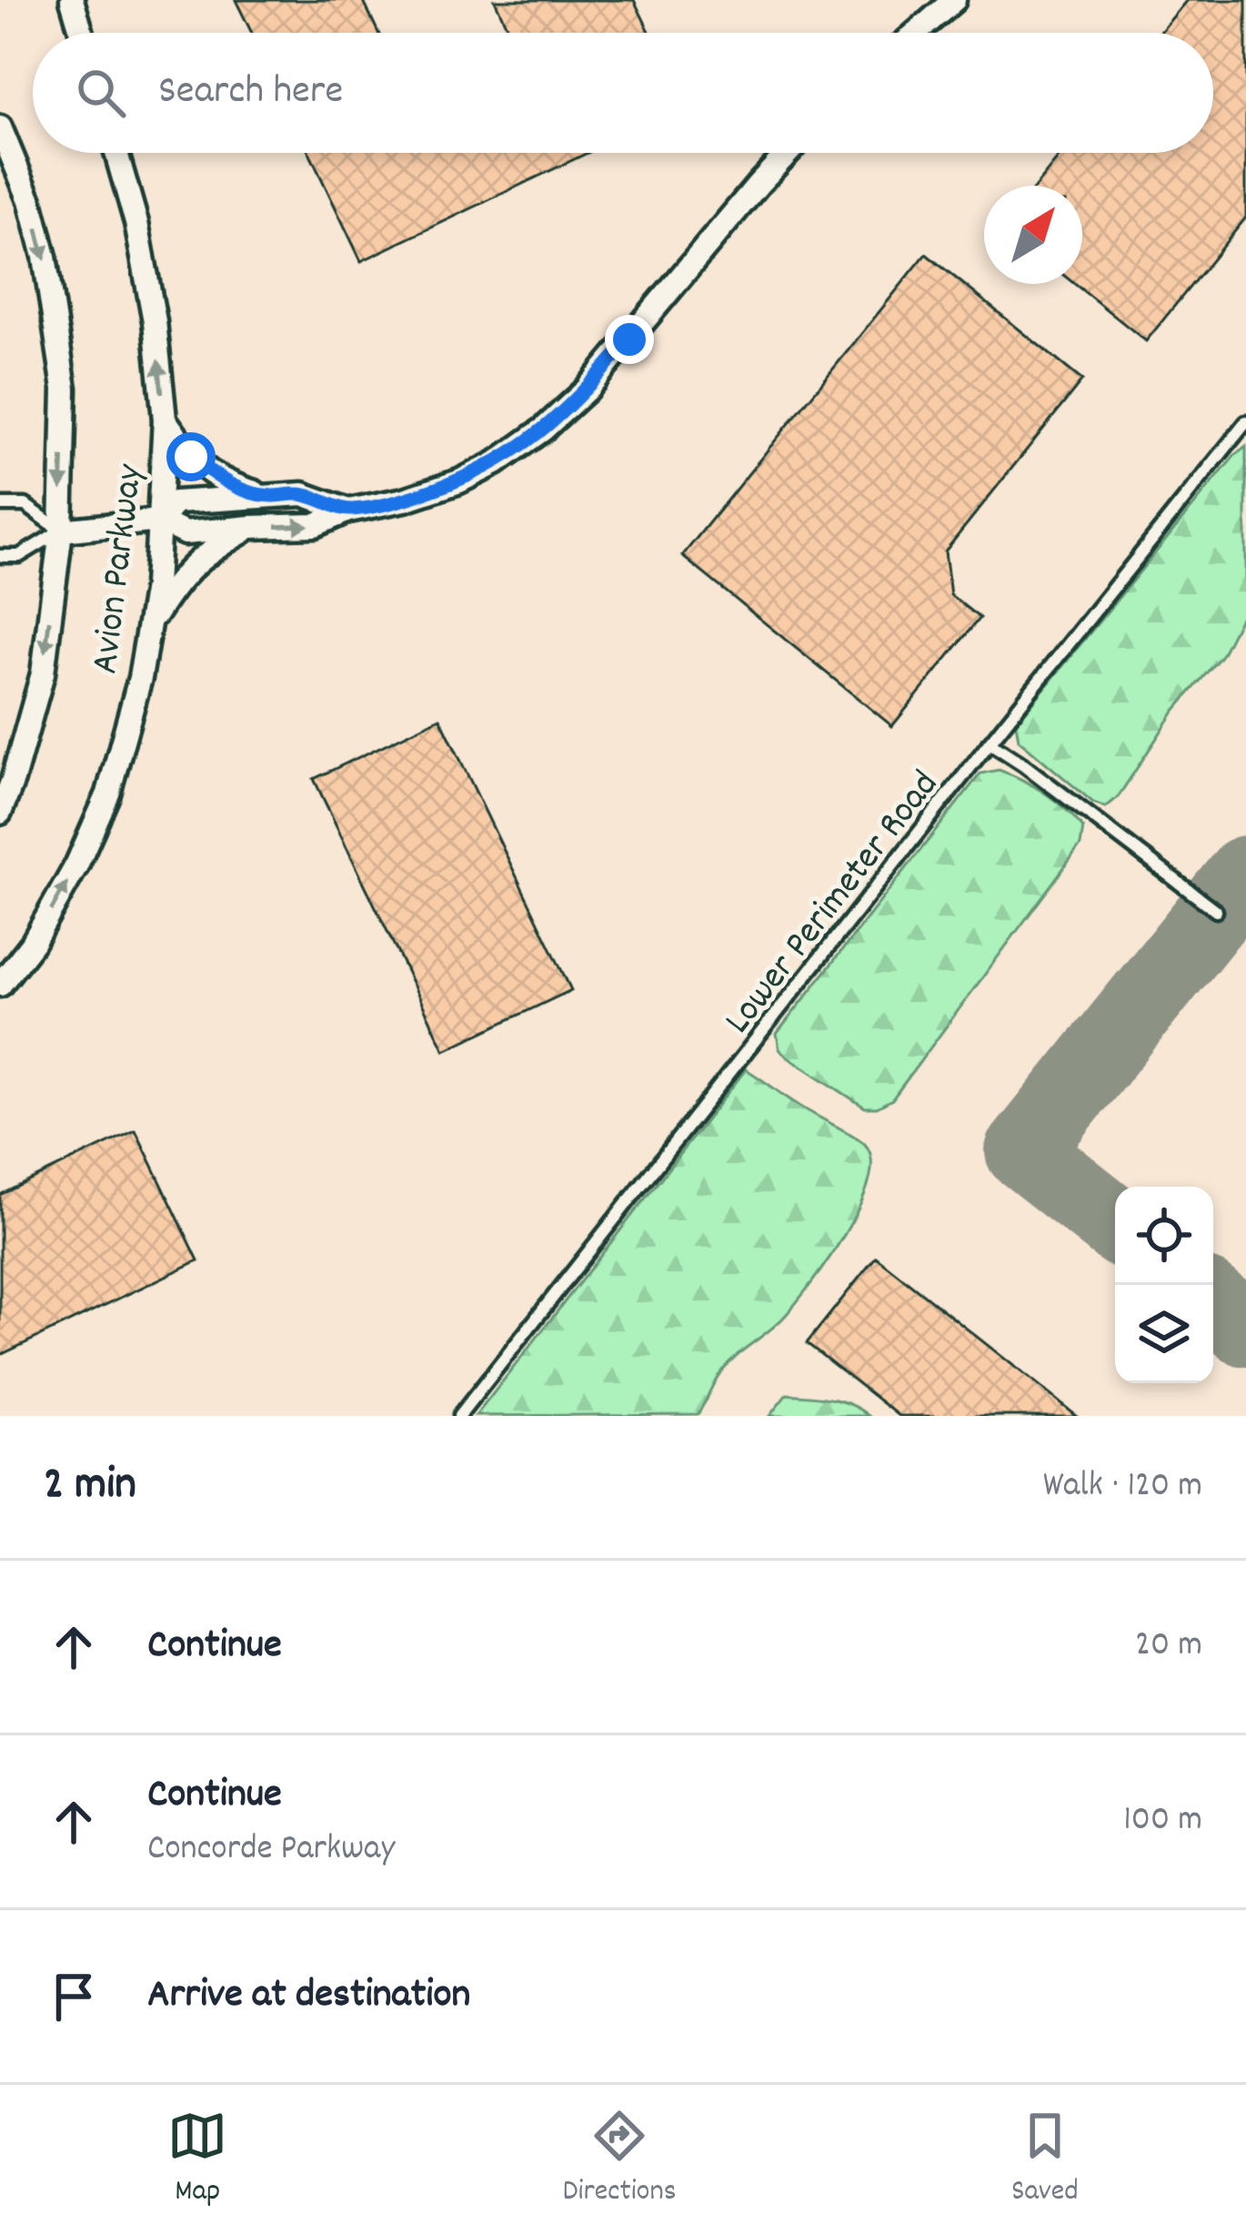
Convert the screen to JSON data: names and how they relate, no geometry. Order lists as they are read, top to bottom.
{
  "streets": {
    "street": ["Avion Parkway"],
    "lane": ["Lower Perimeter Road"]
  },
  "north": "top right",
  "page": {
    "search": "Search here",
    "heading": ["2 min", "Walk · 120 m"],
    "list": [
      ["Continue", "20 m"],
      ["Continue", "Concorde Parkway", "100 m"],
      "Arrive at destination"
    ],
    "nav": ["Map", "Directions", "Saved"]
  }
}
